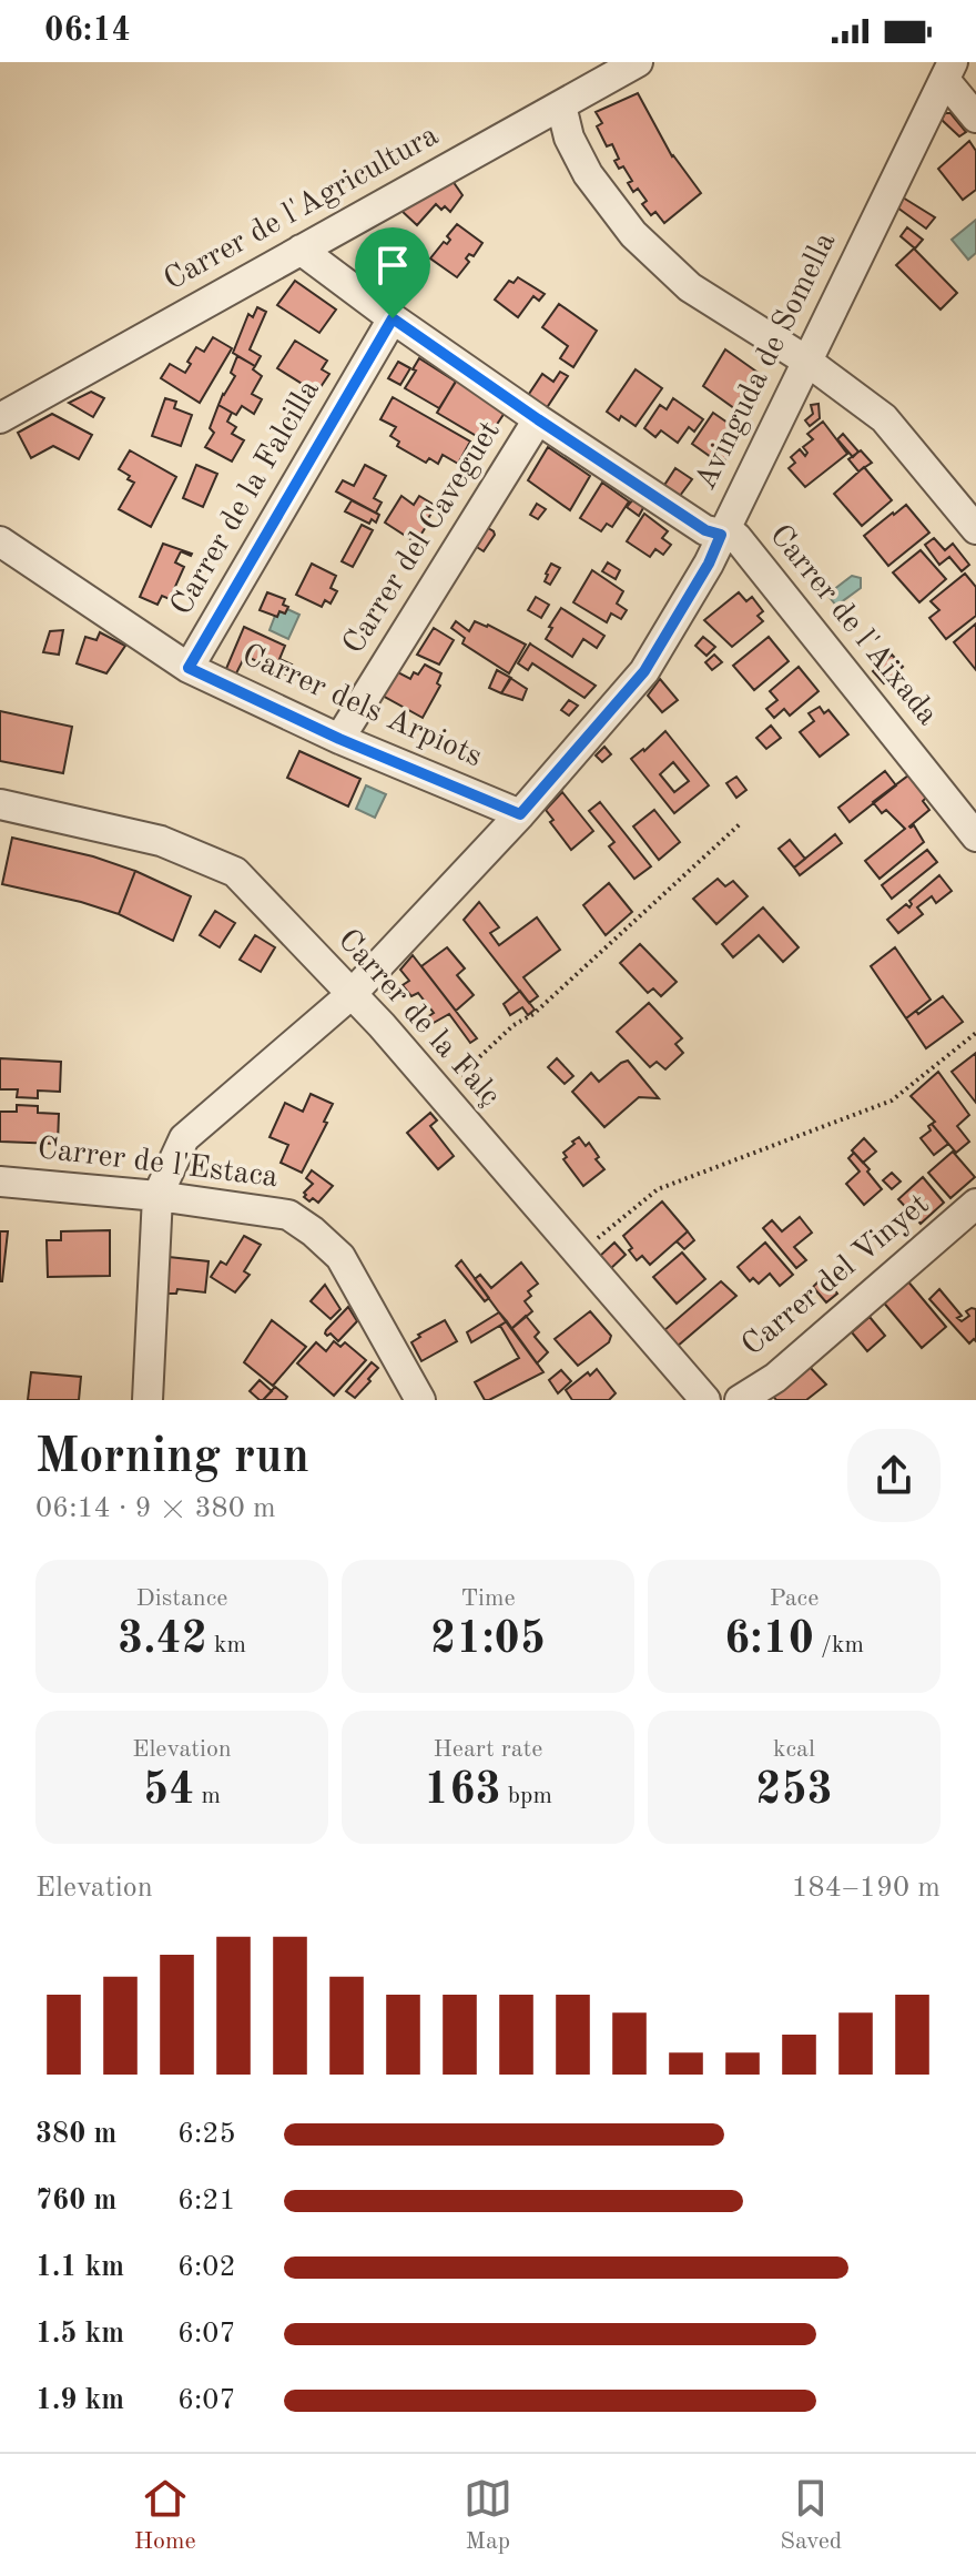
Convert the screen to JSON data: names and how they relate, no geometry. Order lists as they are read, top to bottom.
{
  "streets": {
    "street": [
      "Carrer de l'Agricultura",
      "Avinguda de Somella",
      "Carrer de la Falcilla",
      "Carrer del Caveguet",
      "Carrer de l'Aixada",
      "Carrer dels Arpiots",
      "Carrer de la Falç",
      "Carrer de l'Estaca",
      "Carrer del Vinyet"
    ]
  },
  "crossings": [
    ["Carrer de l'Agricultura", "Carrer de l'Aixada"],
    ["Avinguda de Somella", "Carrer de l'Aixada"],
    ["Avinguda de Somella", "Carrer dels Arpiots"],
    ["Avinguda de Somella", "Carrer de la Falç"],
    ["Avinguda de Somella", "Carrer de l'Estaca"],
    ["Carrer de la Falcilla", "Carrer de l'Aixada"],
    ["Carrer de la Falcilla", "Carrer dels Arpiots"],
    ["Carrer del Caveguet", "Carrer de l'Aixada"],
    ["Carrer del Caveguet", "Carrer dels Arpiots"]
  ],
  "page": {
    "status": "06:14",
    "heading": ["Morning run", "06:14 · 9 × 380 m"],
    "stats": [
      ["Distance", "3.42 km"],
      ["Time", "21:05"],
      ["Pace", "6:10 /km"],
      ["Elevation", "54 m"],
      ["Heart rate", "163 bpm"],
      ["kcal", "253"]
    ],
    "chart": ["Elevation", "184–190 m"],
    "list": [
      {
        "name": "380 m",
        "note": "6:25"
      },
      {
        "name": "760 m",
        "note": "6:21"
      },
      {
        "name": "1.1 km",
        "note": "6:02"
      },
      {
        "name": "1.5 km",
        "note": "6:07"
      },
      {
        "name": "1.9 km",
        "note": "6:07"
      }
    ],
    "tabs": ["Home", "Map", "Saved"]
  }
}
